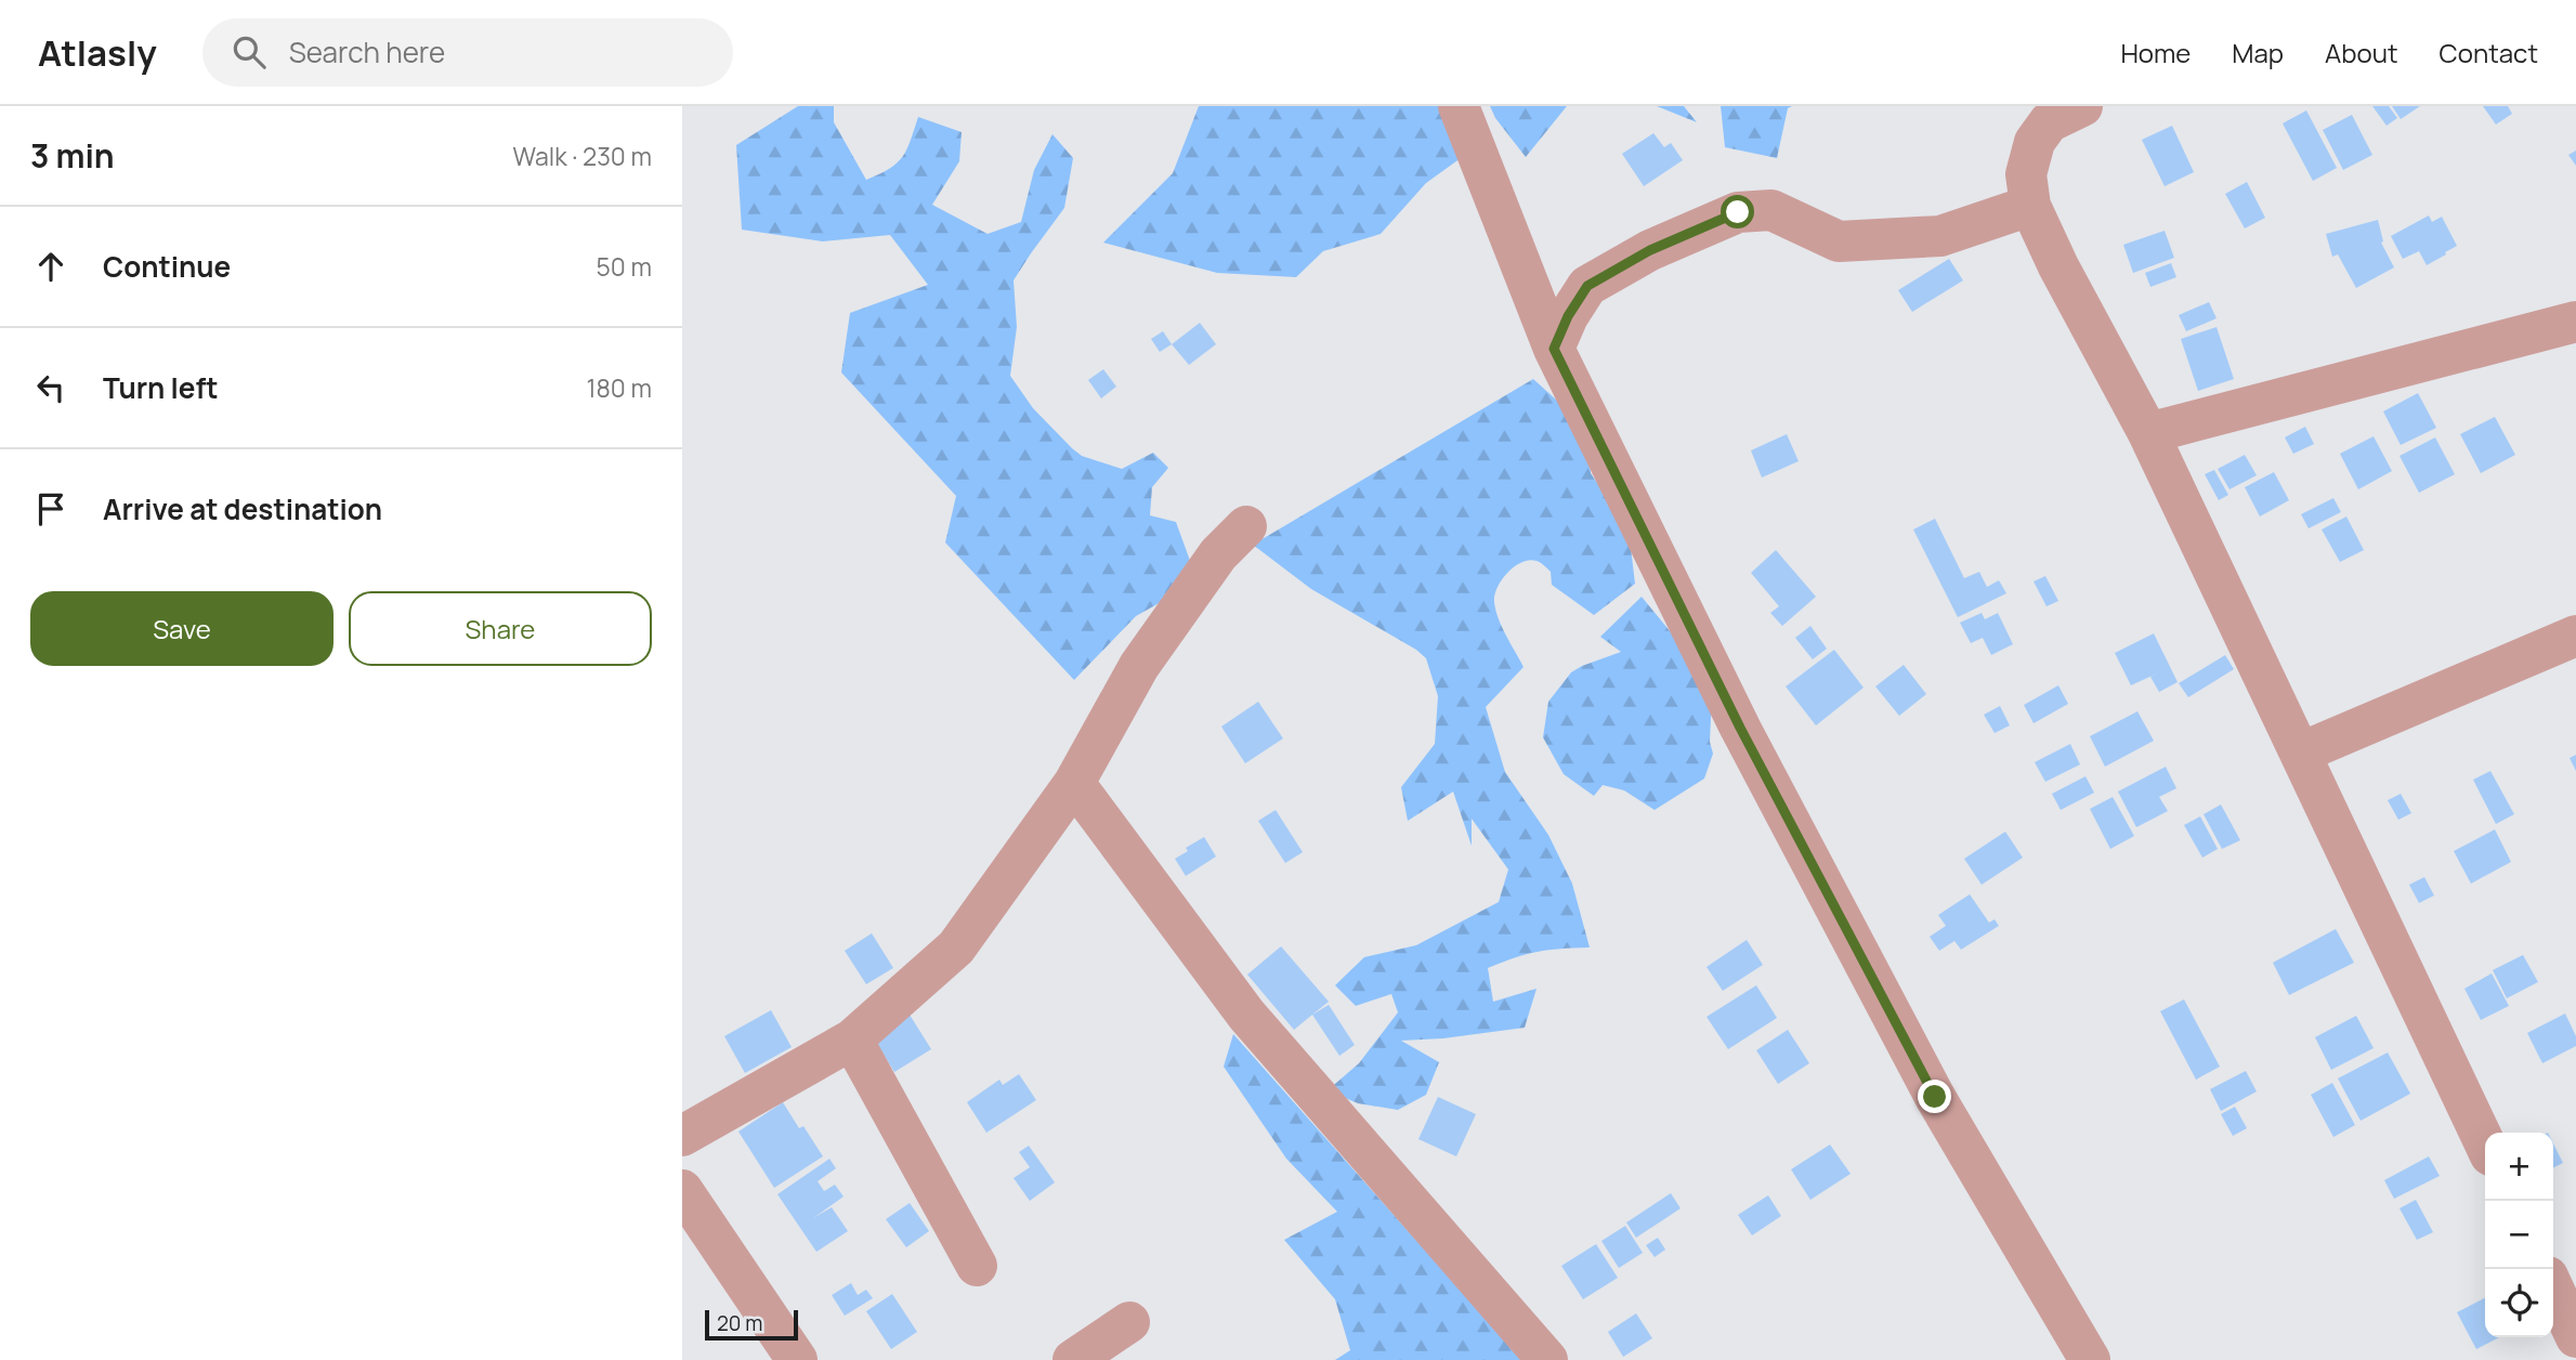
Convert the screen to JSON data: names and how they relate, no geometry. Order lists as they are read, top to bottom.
{
  "scale_bar": "20 m",
  "page": {
    "header": "Atlasly",
    "search": "Search here",
    "nav": [
      "Home",
      "Map",
      "About",
      "Contact"
    ],
    "heading": ["3 min", "Walk · 230 m"],
    "list": [
      ["Continue", "50 m"],
      ["Turn left", "180 m"],
      "Arrive at destination"
    ],
    "buttons": ["Save", "Share"],
    "map_buttons": ["+", "−"],
    "scale": "20 m"
  }
}
